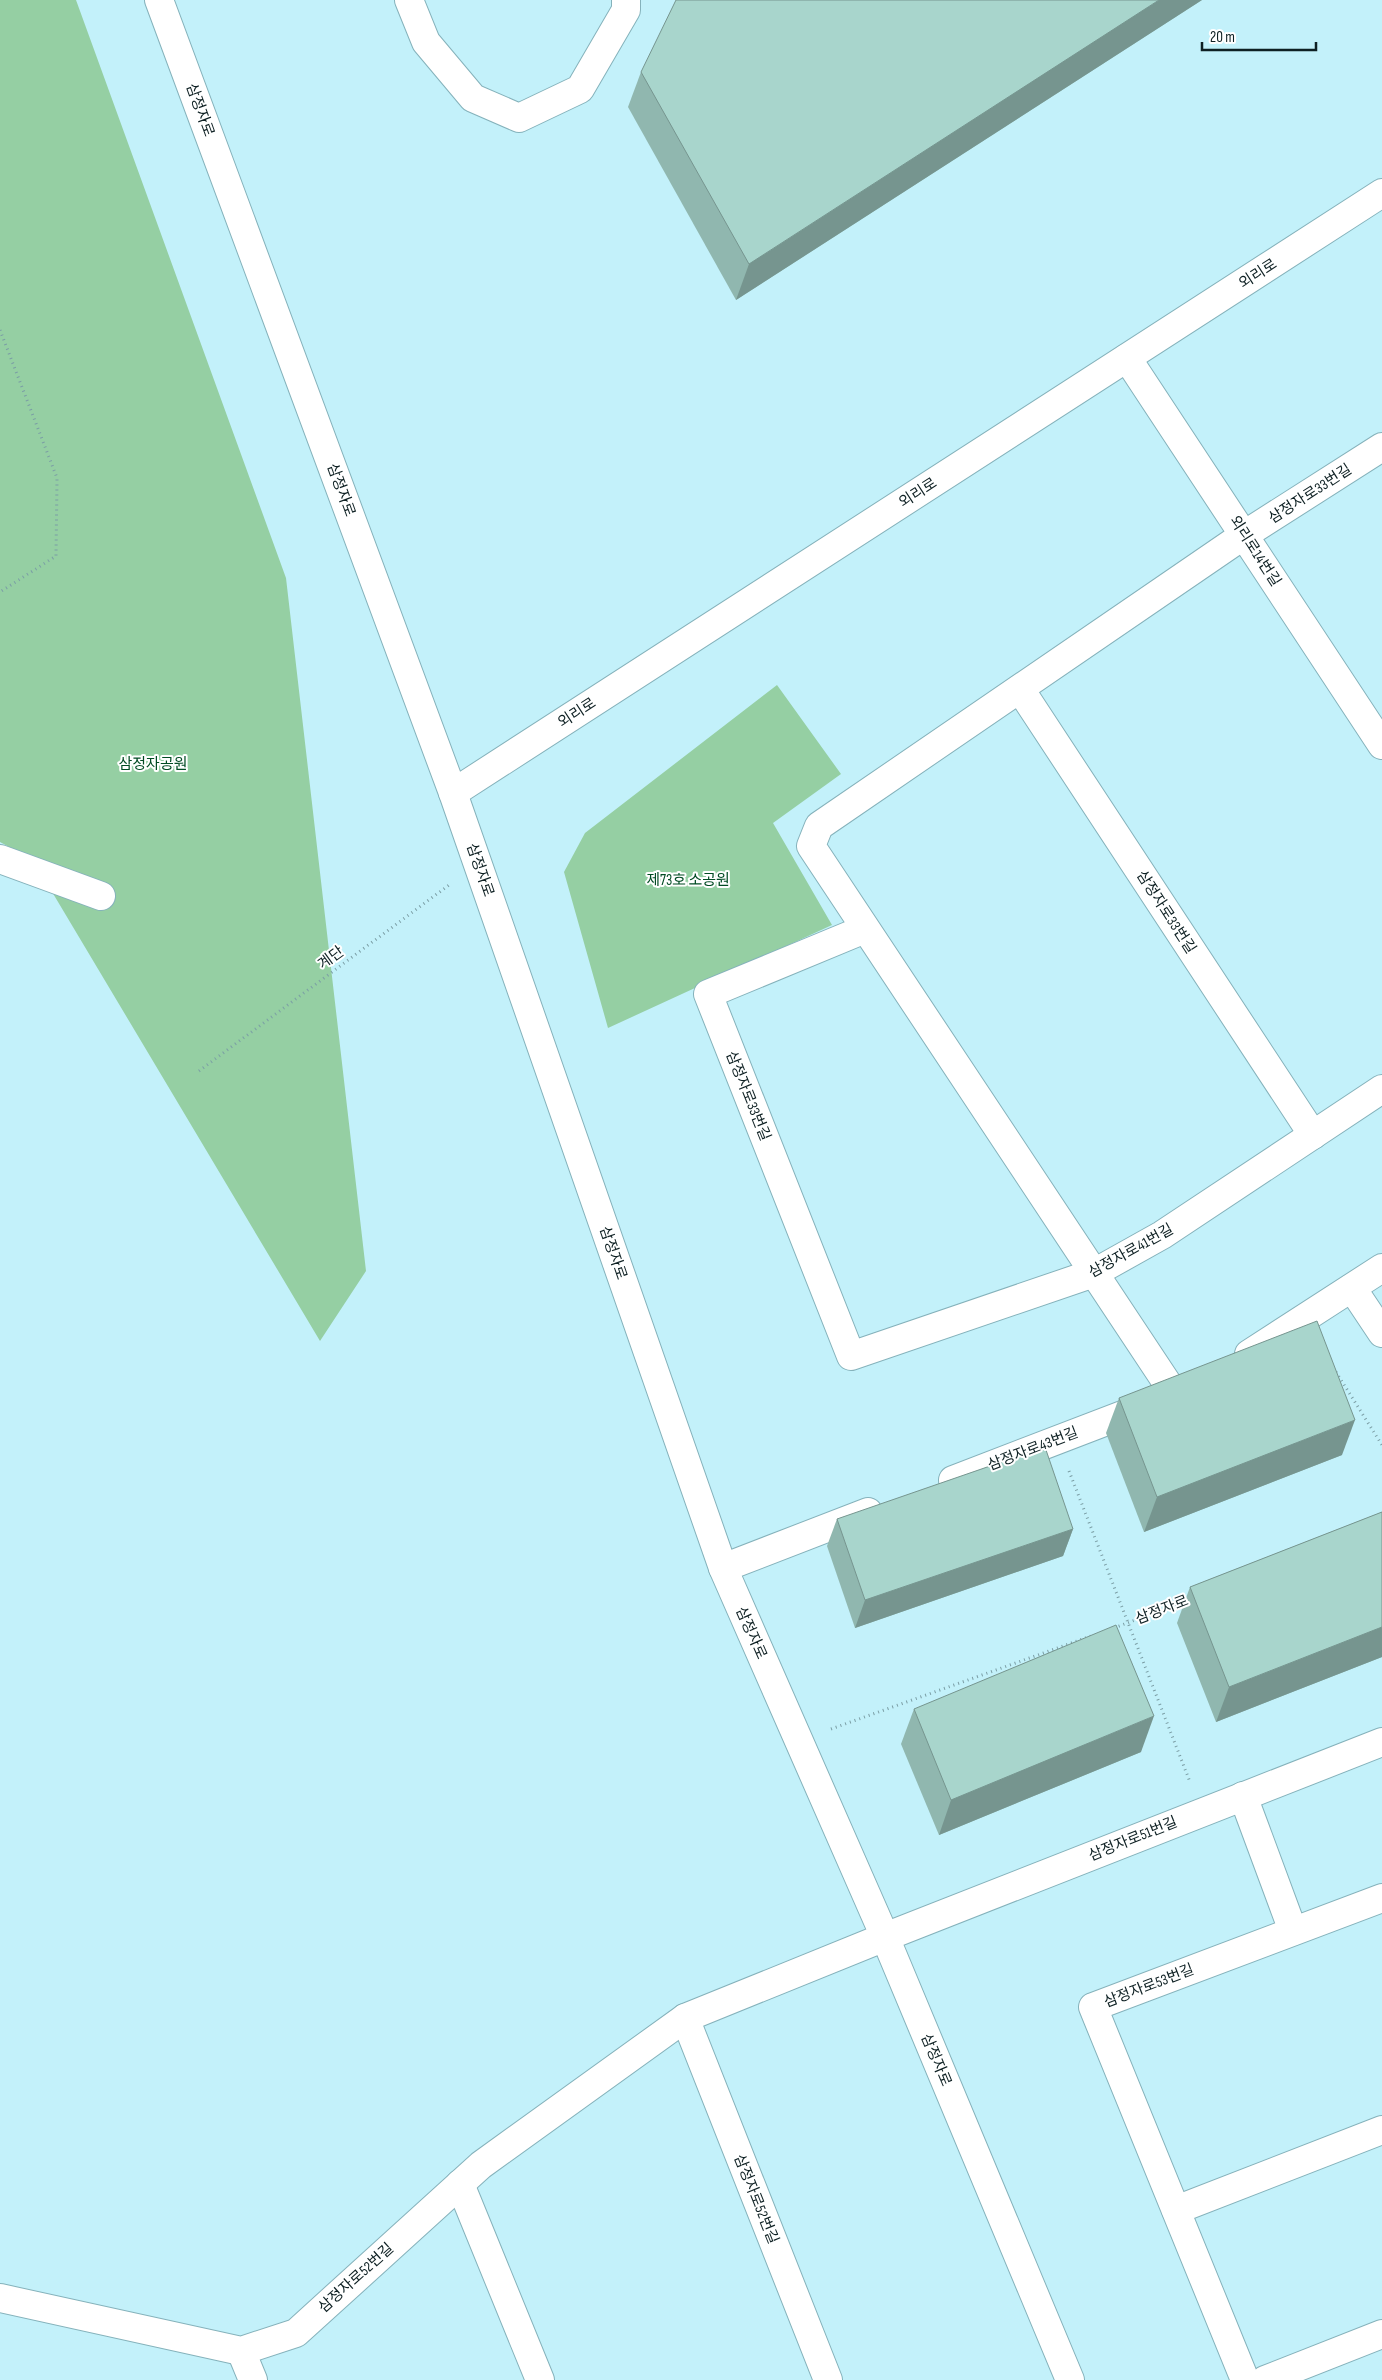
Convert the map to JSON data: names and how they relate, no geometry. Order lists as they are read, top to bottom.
{
  "streets": {
    "street": [
      "삼정자로",
      "외리로",
      "삼정자로33번길",
      "외리로14번길",
      "삼정자로41번길",
      "삼정자로43번길",
      "삼정자로51번길",
      "삼정자로53번길",
      "삼정자로52번길"
    ],
    "path": ["계단"]
  },
  "crossings": [
    ["삼정자로", "외리로"],
    ["삼정자로", "계단"],
    ["삼정자로", "삼정자로51번길"],
    ["삼정자로", "삼정자로52번길"],
    ["외리로", "외리로14번길"],
    ["삼정자로33번길", "외리로14번길"],
    ["삼정자로33번길", "삼정자로41번길"],
    ["삼정자로33번길", "삼정자로43번길"],
    ["삼정자로51번길", "삼정자로52번길"]
  ],
  "parks": ["삼정자공원", "제73호 소공원"],
  "scale_bar": "20 m"
}
